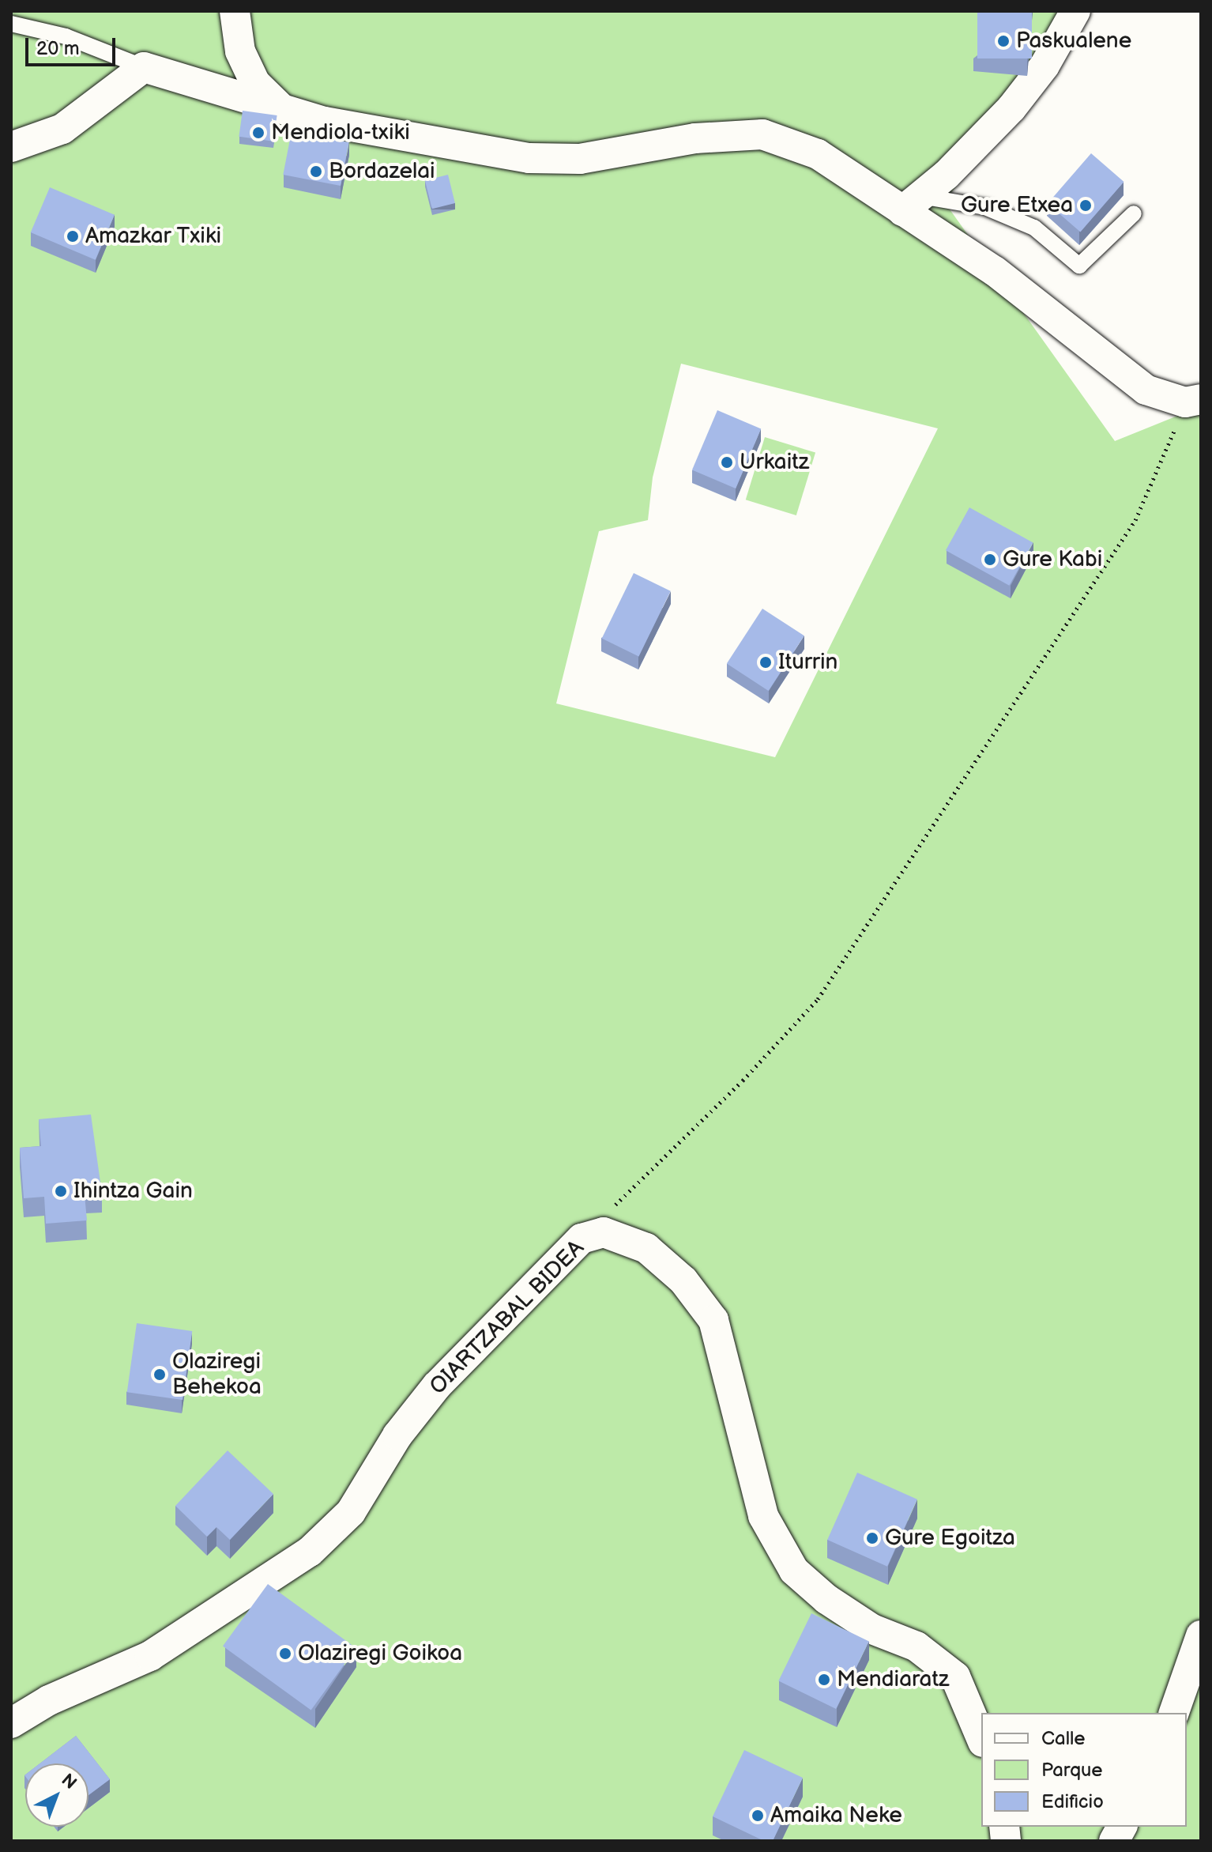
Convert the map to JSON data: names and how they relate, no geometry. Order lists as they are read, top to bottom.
{
  "streets": {
    "street": ["OIARTZABAL BIDEA"]
  },
  "places": [
    "Paskualene",
    "Mendiola-txiki",
    "Bordazelai",
    "Gure Etxea",
    "Amazkar Txiki",
    "Urkaitz",
    "Gure Kabi",
    "Iturrin",
    "Ihintza Gain",
    "Olaziregi Behekoa",
    "Gure Egoitza",
    "Olaziregi Goikoa",
    "Mendiaratz",
    "Amaika Neke"
  ],
  "legend": ["Calle", "Parque", "Edificio"],
  "scale_bar": "20 m",
  "north": "top right"
}
